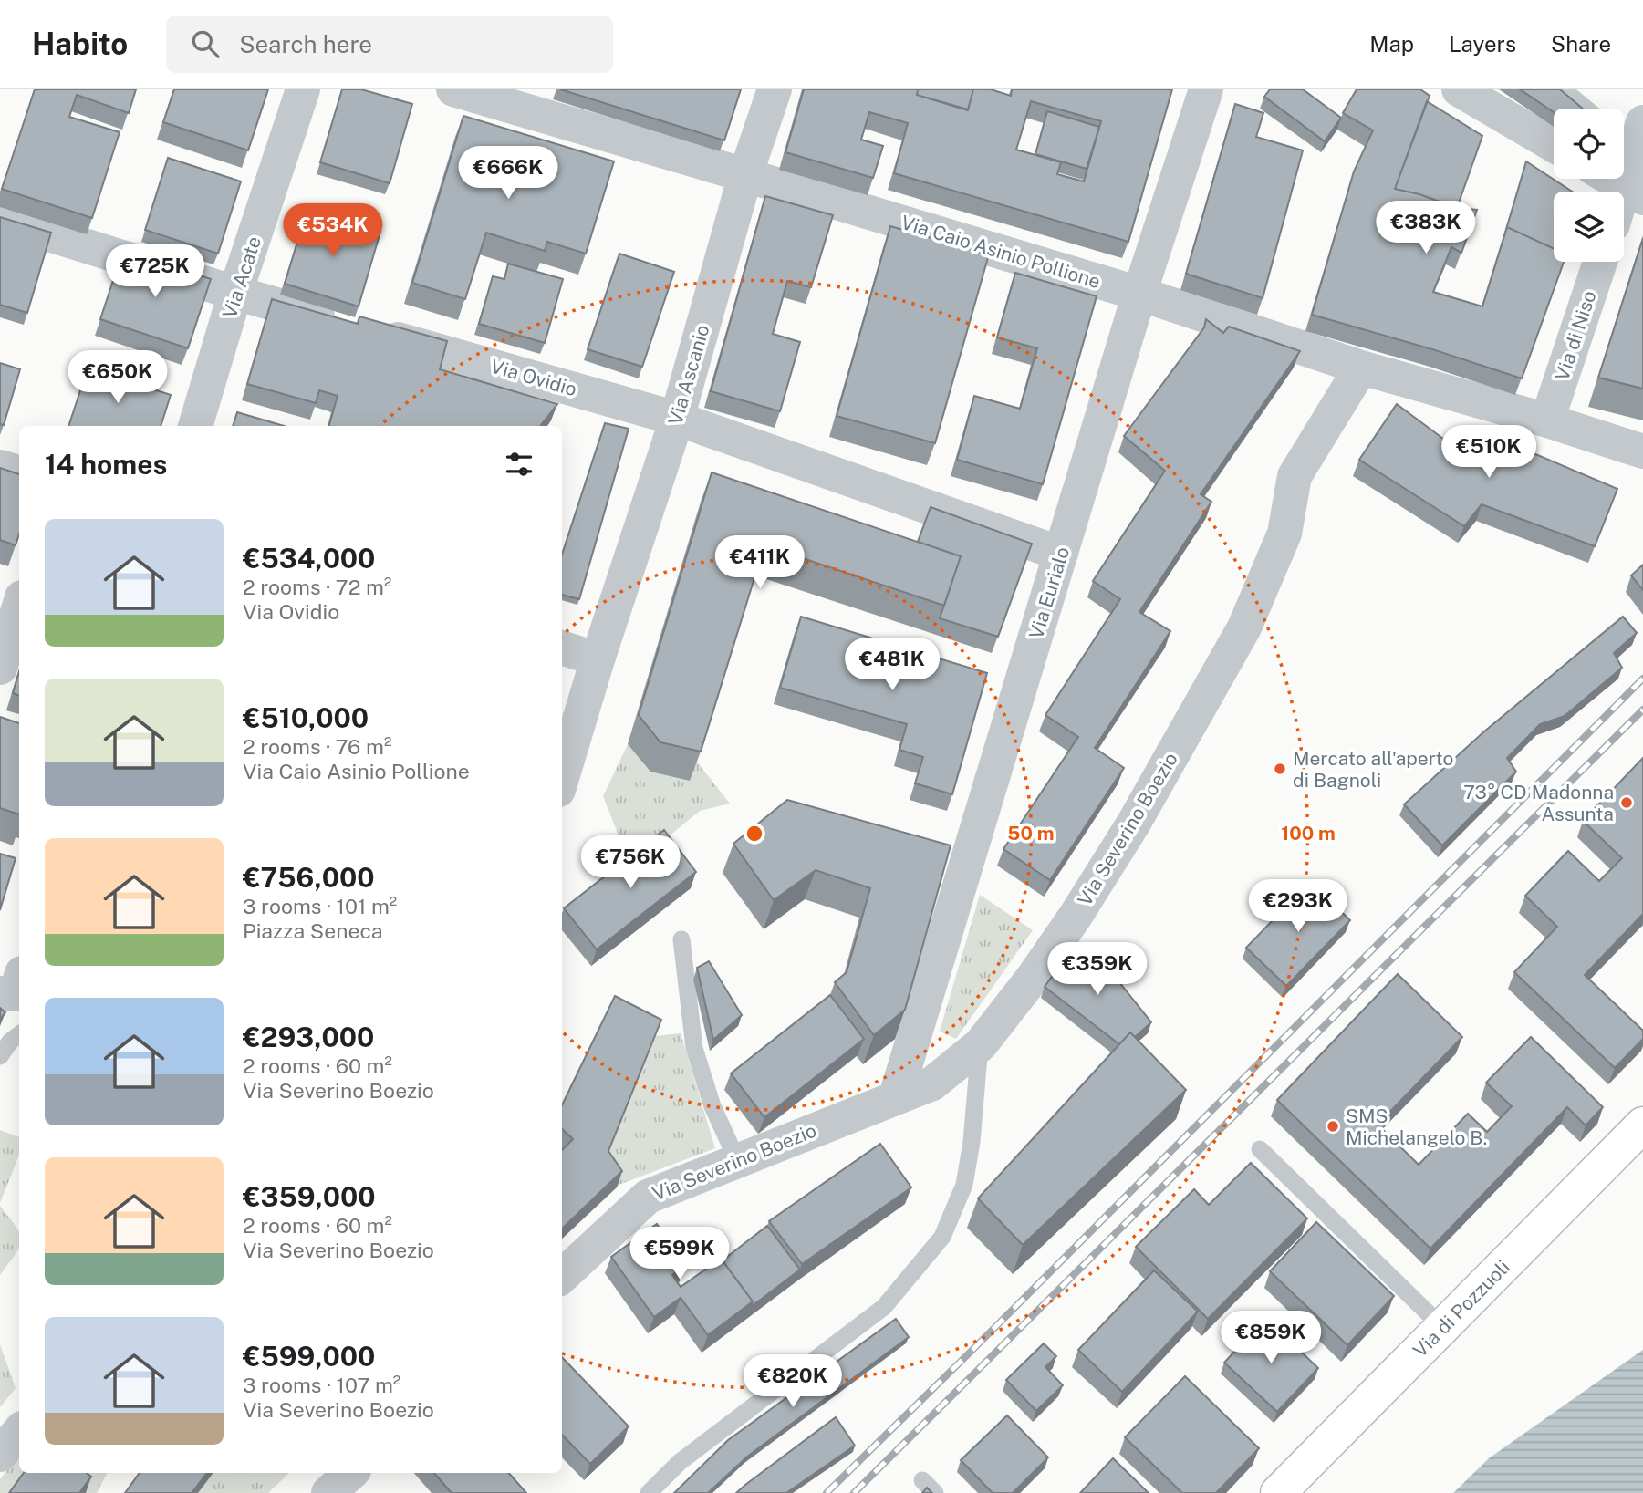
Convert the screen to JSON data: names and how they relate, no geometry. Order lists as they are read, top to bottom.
{
  "streets": {
    "street": [
      "Via Caio Asinio Pollione",
      "Via Acate",
      "Via di Niso",
      "Via Ascanio",
      "Via Ovidio",
      "Via Eurialo",
      "Via Severino Boezio",
      "Via di Pozzuoli"
    ]
  },
  "crossings": [
    ["Via Caio Asinio Pollione", "Via di Niso"],
    ["Via Caio Asinio Pollione", "Via Ascanio"],
    ["Via Caio Asinio Pollione", "Via Eurialo"],
    ["Via Caio Asinio Pollione", "Via Severino Boezio"],
    ["Via Acate", "Via Ovidio"],
    ["Via Ascanio", "Via Ovidio"],
    ["Via Ovidio", "Via Eurialo"],
    ["Via Eurialo", "Via Severino Boezio"]
  ],
  "places": ["Mercato all'aperto di Bagnoli", "73° CD Madonna Assunta", "SMS Michelangelo B."],
  "page": {
    "header": "Habito",
    "search": "Search here",
    "nav": ["Map", "Layers", "Share"],
    "price": [
      "€666K",
      "€383K",
      "€534K",
      "€725K",
      "€650K",
      "€510K",
      "€411K",
      "€481K",
      "€756K",
      "€293K",
      "€359K",
      "€599K",
      "€859K",
      "€820K"
    ],
    "heading": "14 homes",
    "list": [
      {
        "name": "€534,000",
        "note": "2 rooms · 72 m² · Via Ovidio"
      },
      {
        "name": "€510,000",
        "note": "2 rooms · 76 m² · Via Caio Asinio Pollione"
      },
      {
        "name": "€756,000",
        "note": "3 rooms · 101 m² · Piazza Seneca"
      },
      {
        "name": "€293,000",
        "note": "2 rooms · 60 m² · Via Severino Boezio"
      },
      {
        "name": "€359,000",
        "note": "2 rooms · 60 m² · Via Severino Boezio"
      },
      {
        "name": "€599,000",
        "note": "3 rooms · 107 m² · Via Severino Boezio"
      }
    ]
  },
  "rings": ["50 m", "100 m"]
}
